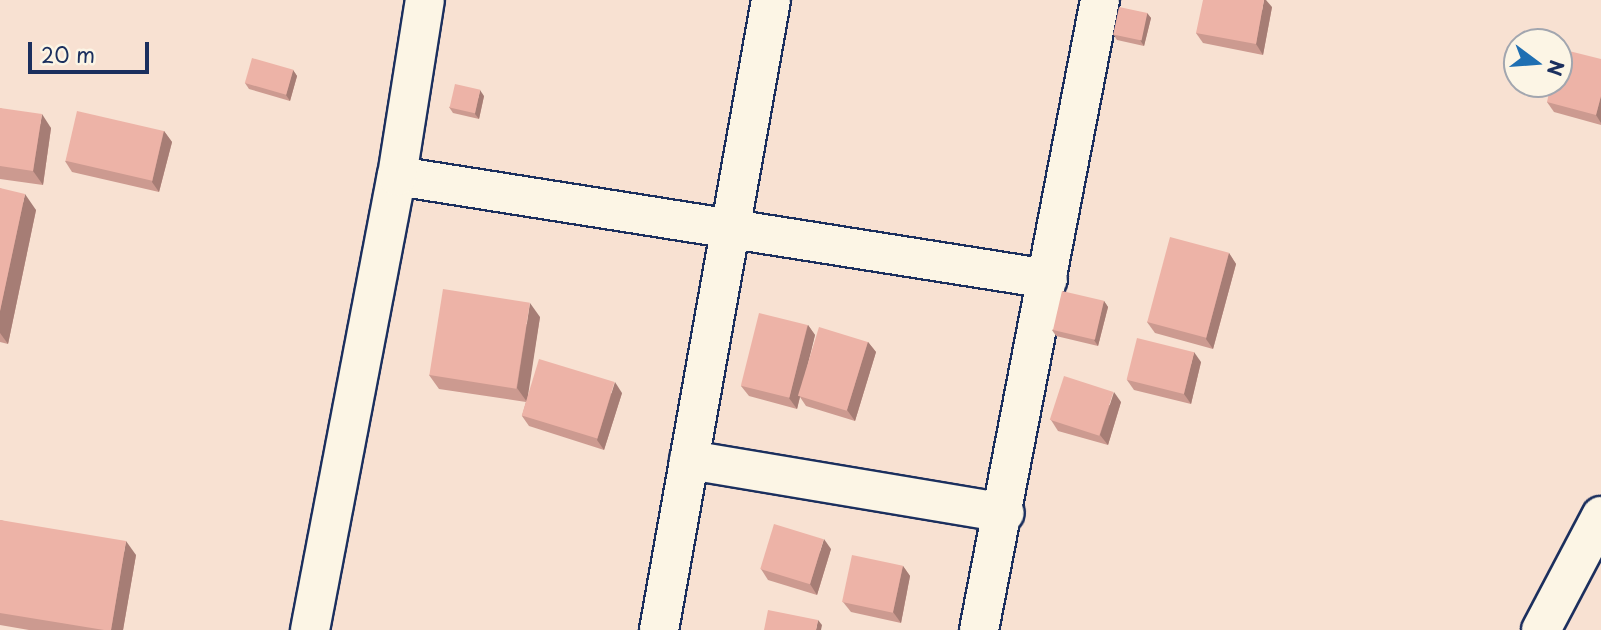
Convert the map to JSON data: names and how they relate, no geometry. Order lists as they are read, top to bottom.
{
  "scale_bar": "20 m",
  "north": "right"
}
